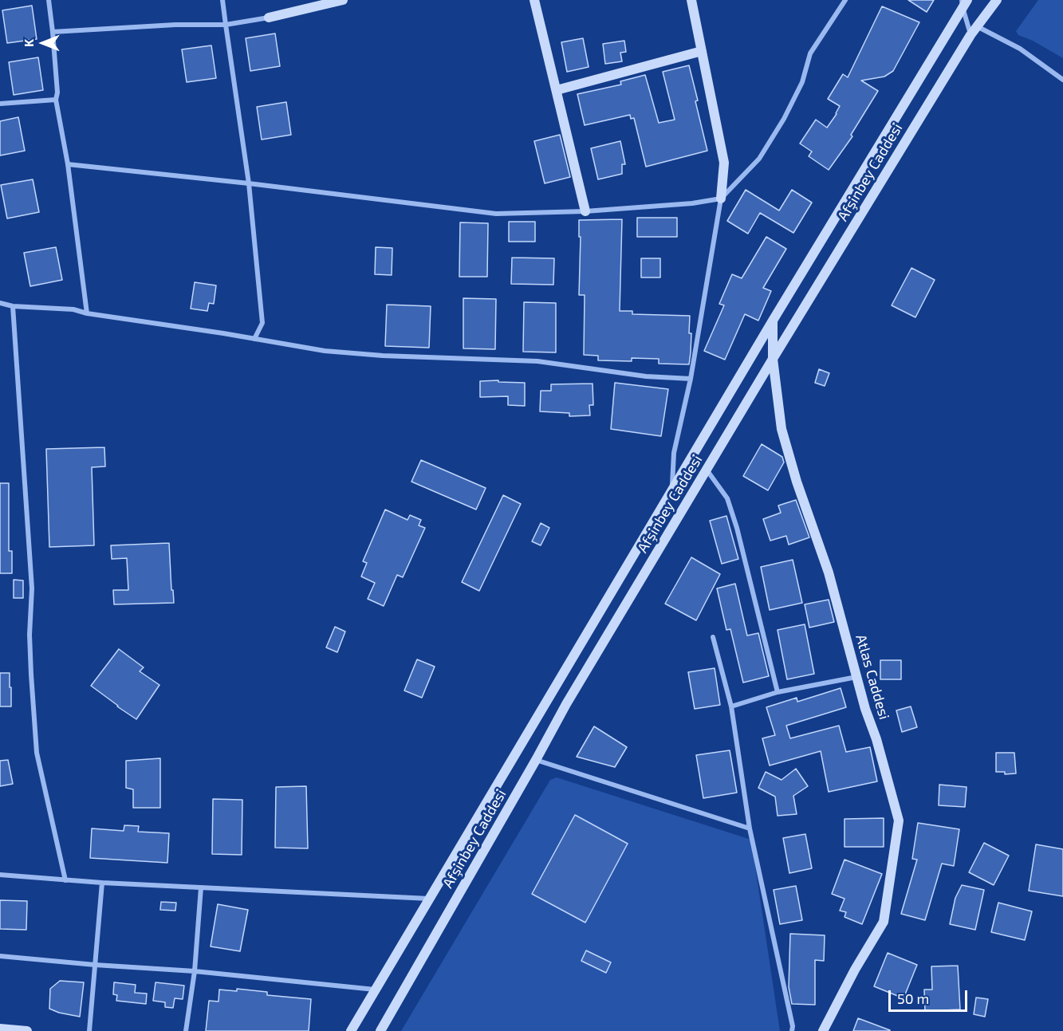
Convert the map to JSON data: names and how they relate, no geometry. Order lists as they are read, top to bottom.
{
  "streets": {
    "main road": ["Afşinbey Caddesi", "Atlas Caddesi"]
  },
  "crossings": [
    ["Afşinbey Caddesi", "Atlas Caddesi"]
  ],
  "scale_bar": "50 m",
  "north": "left"
}
